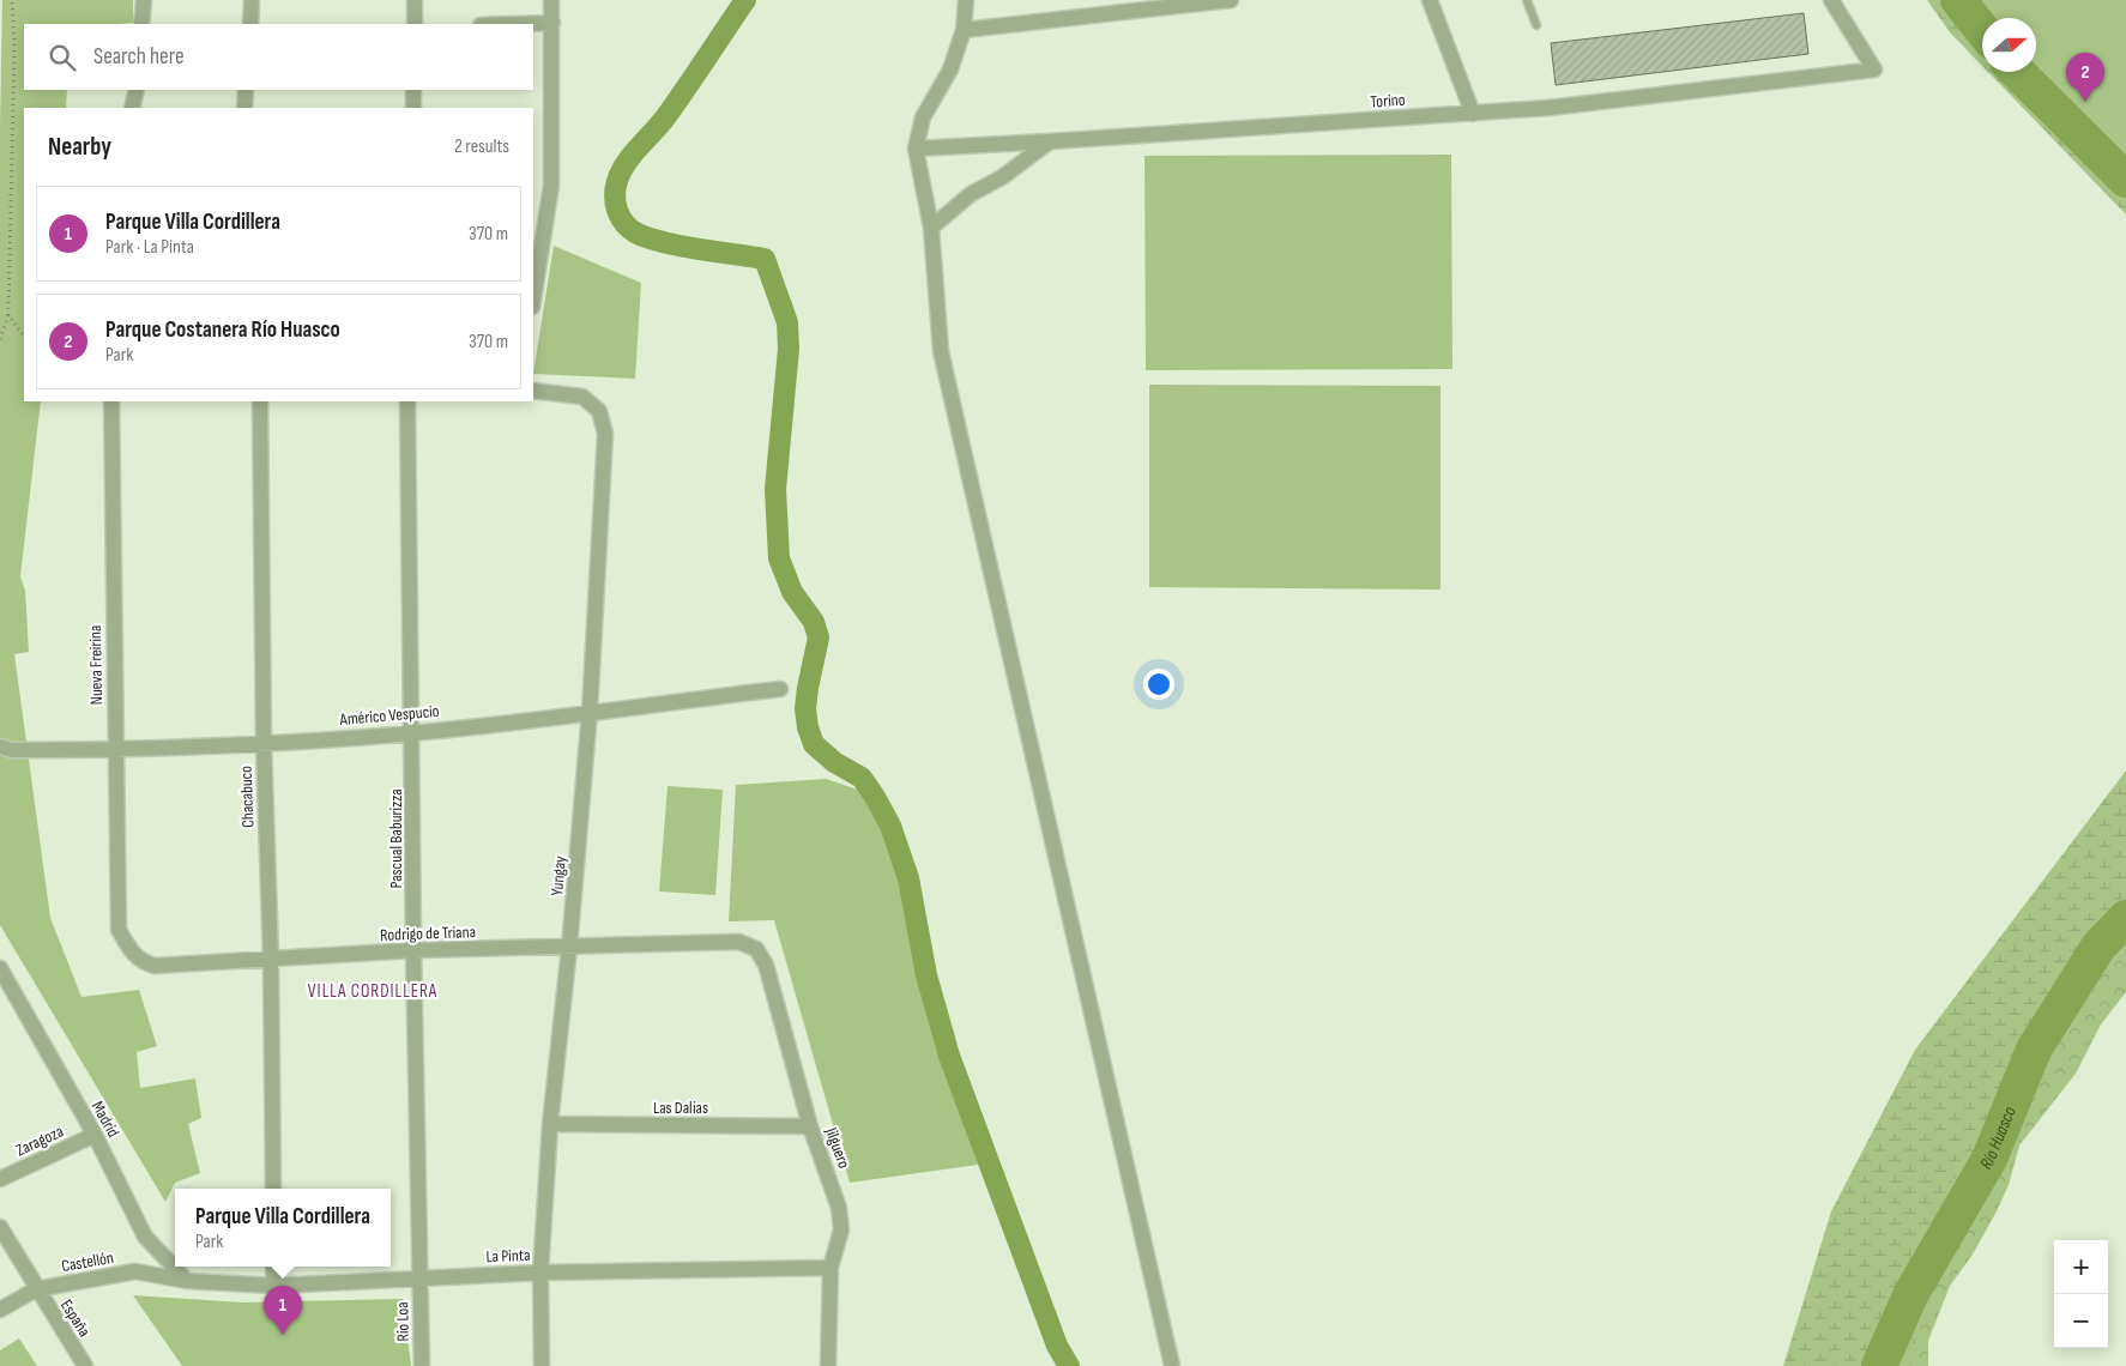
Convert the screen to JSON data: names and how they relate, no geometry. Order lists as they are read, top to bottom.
{
  "streets": {
    "street": [
      "Torino",
      "Nueva Freirina",
      "Américo Vespucio",
      "Chacabuco",
      "Pascual Baburizza",
      "Yungay",
      "Rodrigo de Triana",
      "Las Dalias",
      "Madrid",
      "Zaragoza",
      "Jilguero",
      "La Pinta",
      "Castellón",
      "España",
      "Río Loa"
    ]
  },
  "crossings": [
    ["Nueva Freirina", "Américo Vespucio"],
    ["Nueva Freirina", "Rodrigo de Triana"],
    ["Américo Vespucio", "Chacabuco"],
    ["Américo Vespucio", "Pascual Baburizza"],
    ["Américo Vespucio", "Yungay"],
    ["Chacabuco", "Rodrigo de Triana"],
    ["Pascual Baburizza", "Rodrigo de Triana"],
    ["Pascual Baburizza", "La Pinta"],
    ["Pascual Baburizza", "Río Loa"],
    ["Yungay", "Rodrigo de Triana"],
    ["Yungay", "Las Dalias"],
    ["Yungay", "La Pinta"],
    ["Rodrigo de Triana", "Jilguero"],
    ["Las Dalias", "Jilguero"],
    ["Madrid", "Zaragoza"],
    ["Madrid", "La Pinta"],
    ["Madrid", "Castellón"],
    ["Jilguero", "La Pinta"],
    ["La Pinta", "Castellón"],
    ["La Pinta", "Río Loa"],
    ["Castellón", "España"]
  ],
  "districts": ["VILLA CORDILLERA"],
  "water": ["Río Huasco"],
  "north": "right",
  "page": {
    "search": "Search here",
    "pins": ["2", "1"],
    "heading": ["Nearby", "2 results"],
    "list": [
      {
        "mark": "1",
        "name": "Parque Villa Cordillera",
        "note": "Park · La Pinta",
        "value": "370 m"
      },
      {
        "mark": "2",
        "name": "Parque Costanera Río Huasco",
        "note": "Park",
        "value": "370 m"
      }
    ],
    "popup": ["Parque Villa Cordillera", "Park"],
    "map_buttons": ["+", "−"]
  }
}
